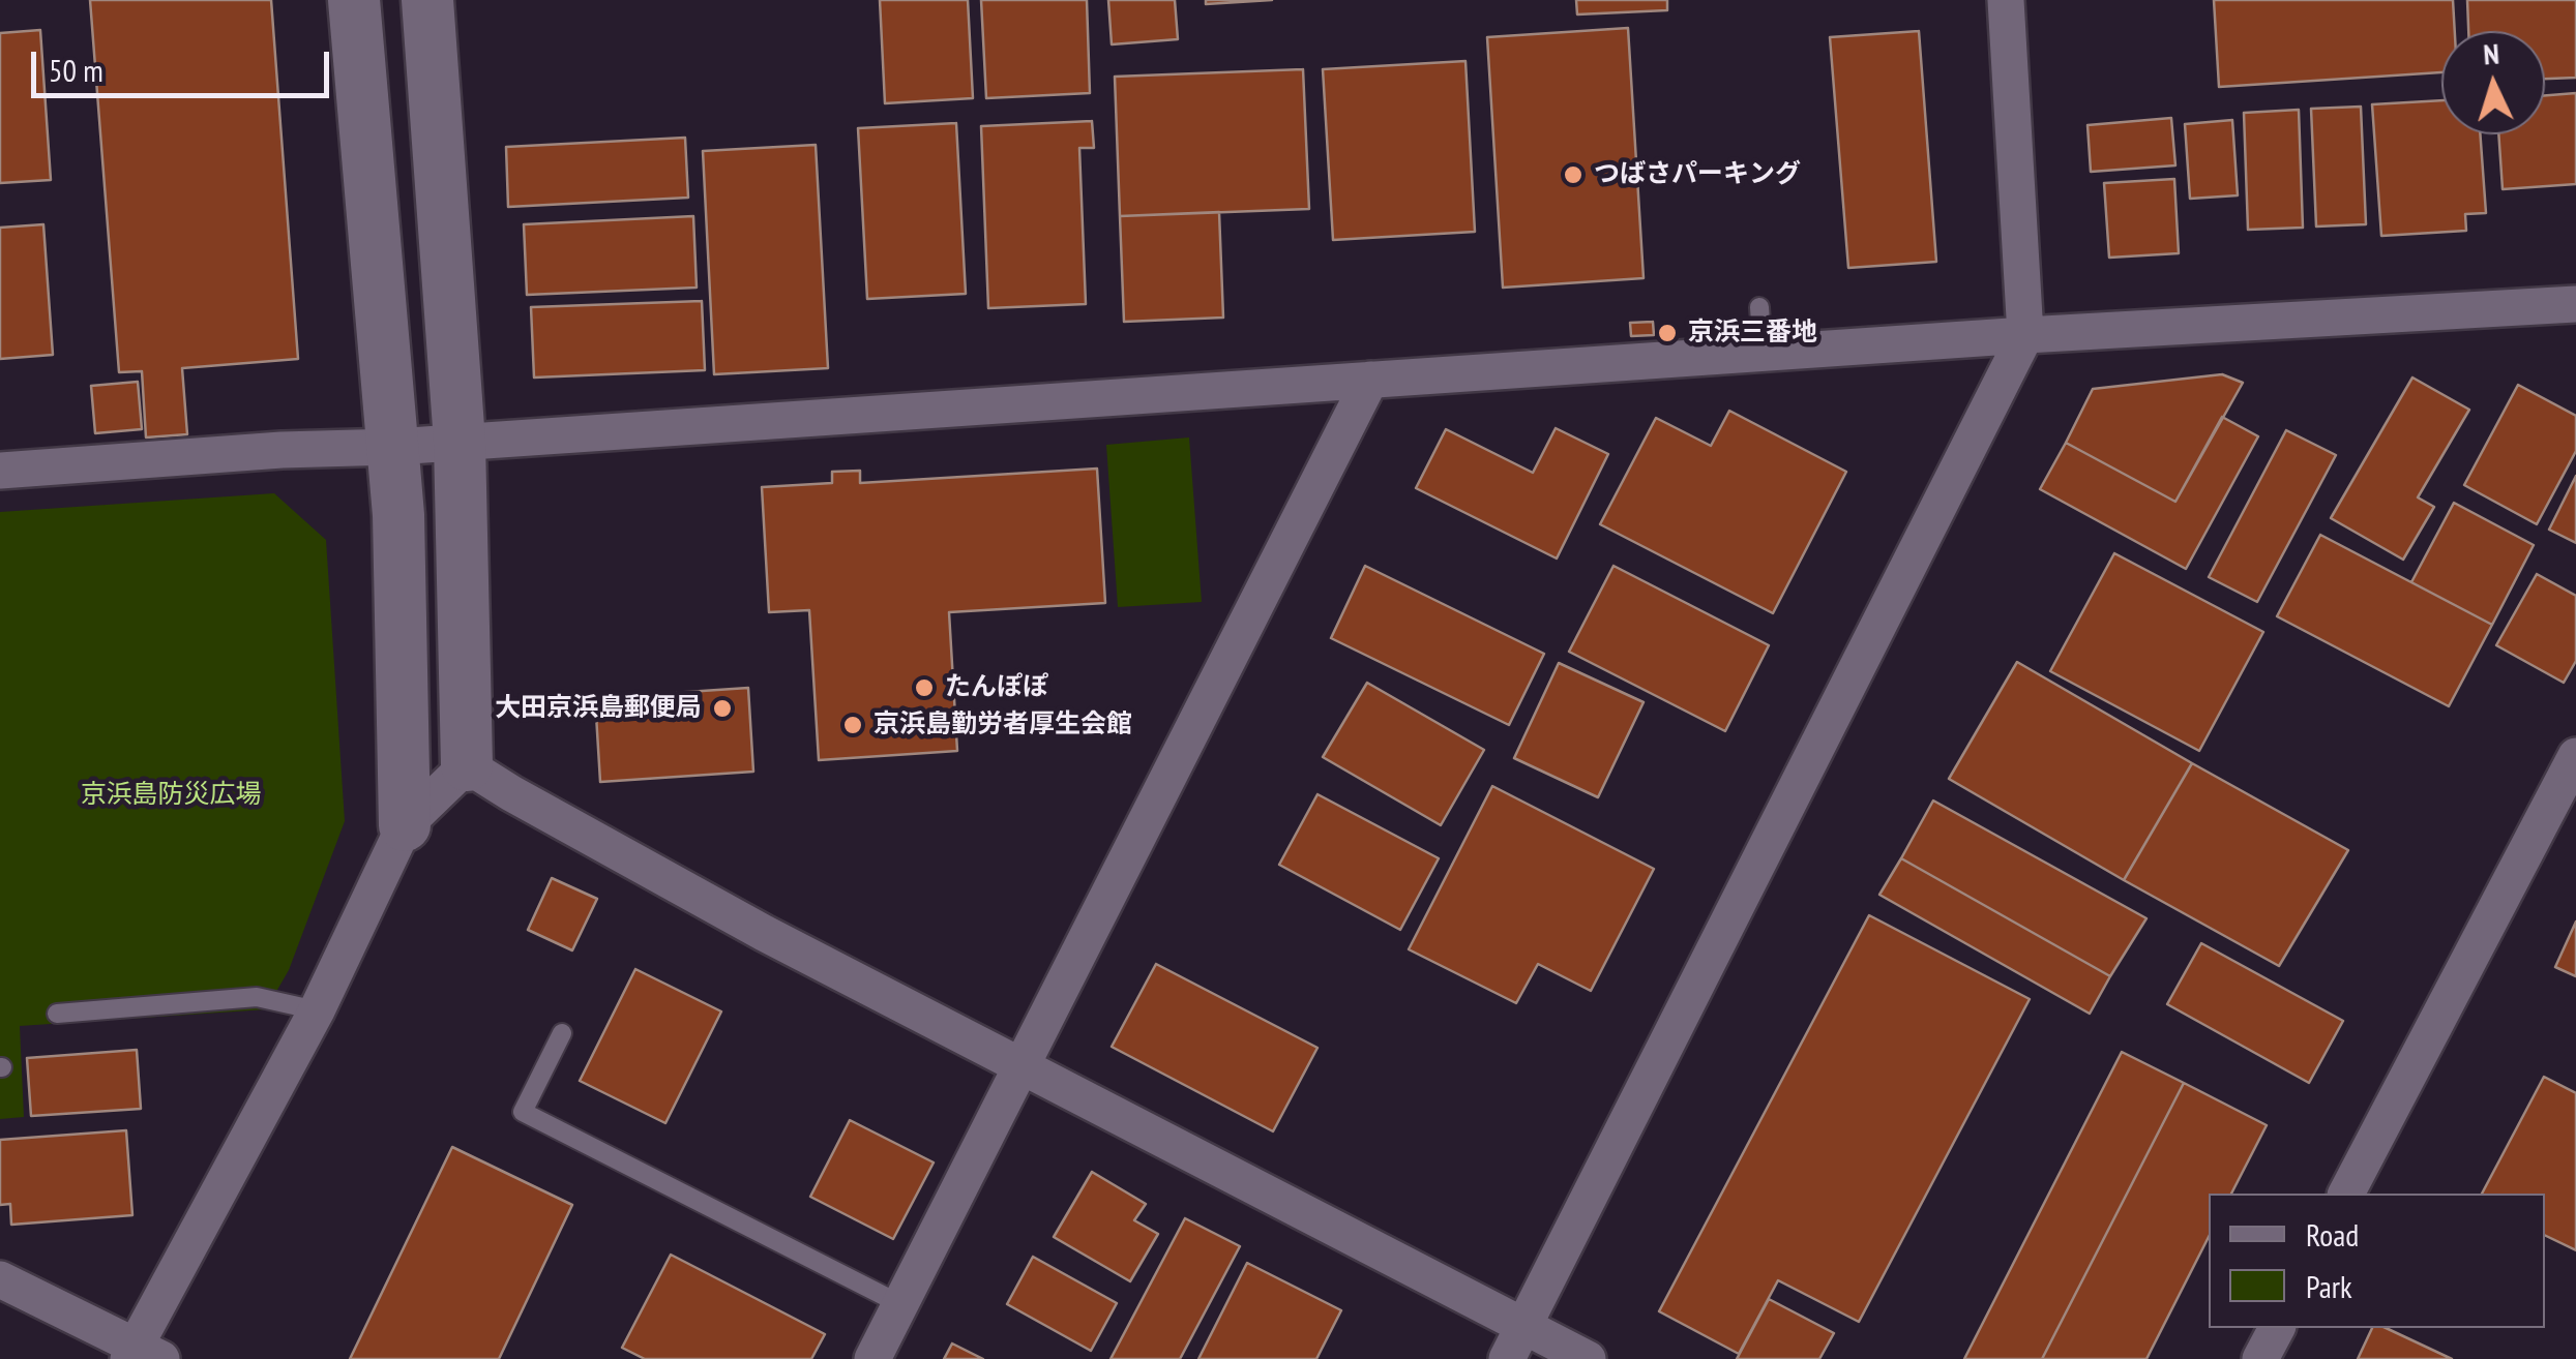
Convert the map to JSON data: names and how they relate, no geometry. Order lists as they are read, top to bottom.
{
  "parks": ["京浜島防災広場"],
  "places": [
    "つばさパーキング",
    "京浜三番地",
    "たんぽぽ",
    "大田京浜島郵便局",
    "京浜島勤労者厚生会館"
  ],
  "legend": ["Road", "Park"],
  "scale_bar": "50 m",
  "north": "top"
}
